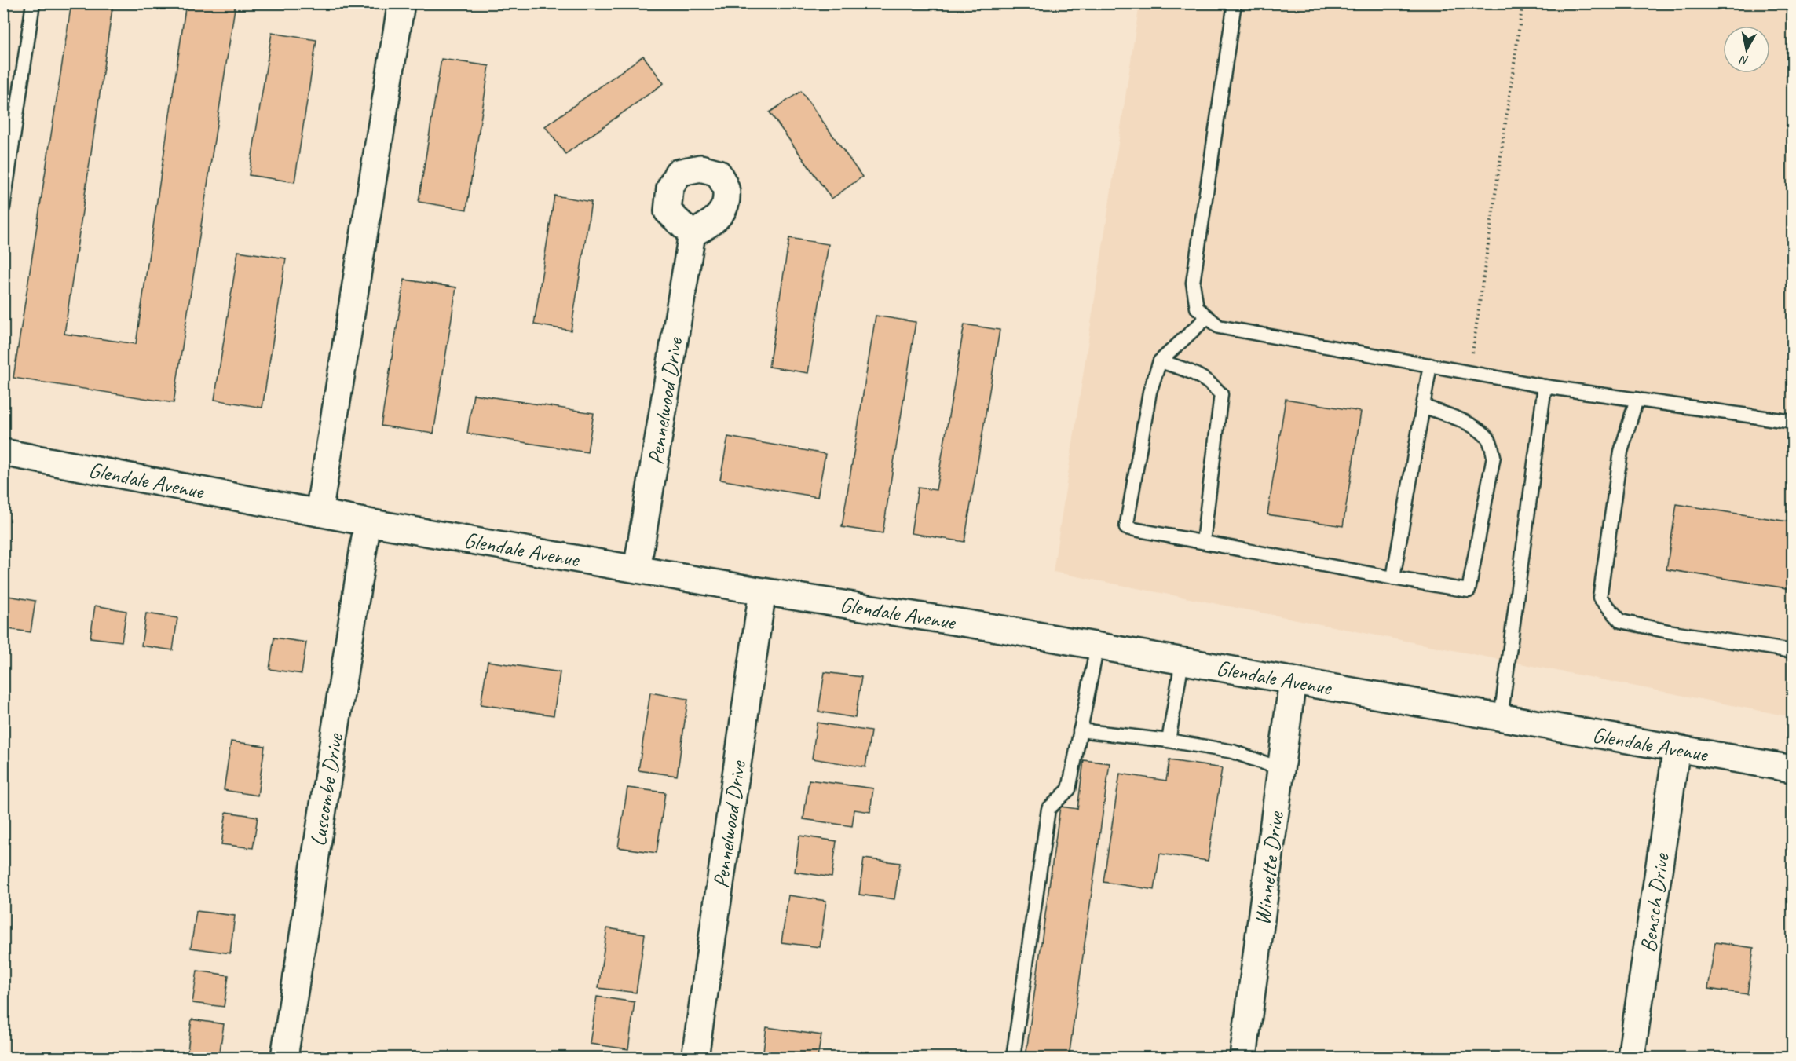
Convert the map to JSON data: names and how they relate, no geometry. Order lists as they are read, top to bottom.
{
  "streets": {
    "street": [
      "Pennelwood Drive",
      "Glendale Avenue",
      "Luscombe Drive",
      "Winnette Drive",
      "Bensch Drive"
    ]
  },
  "crossings": [
    ["Pennelwood Drive", "Glendale Avenue"],
    ["Glendale Avenue", "Luscombe Drive"],
    ["Glendale Avenue", "Winnette Drive"],
    ["Glendale Avenue", "Bensch Drive"]
  ],
  "north": "bottom"
}
